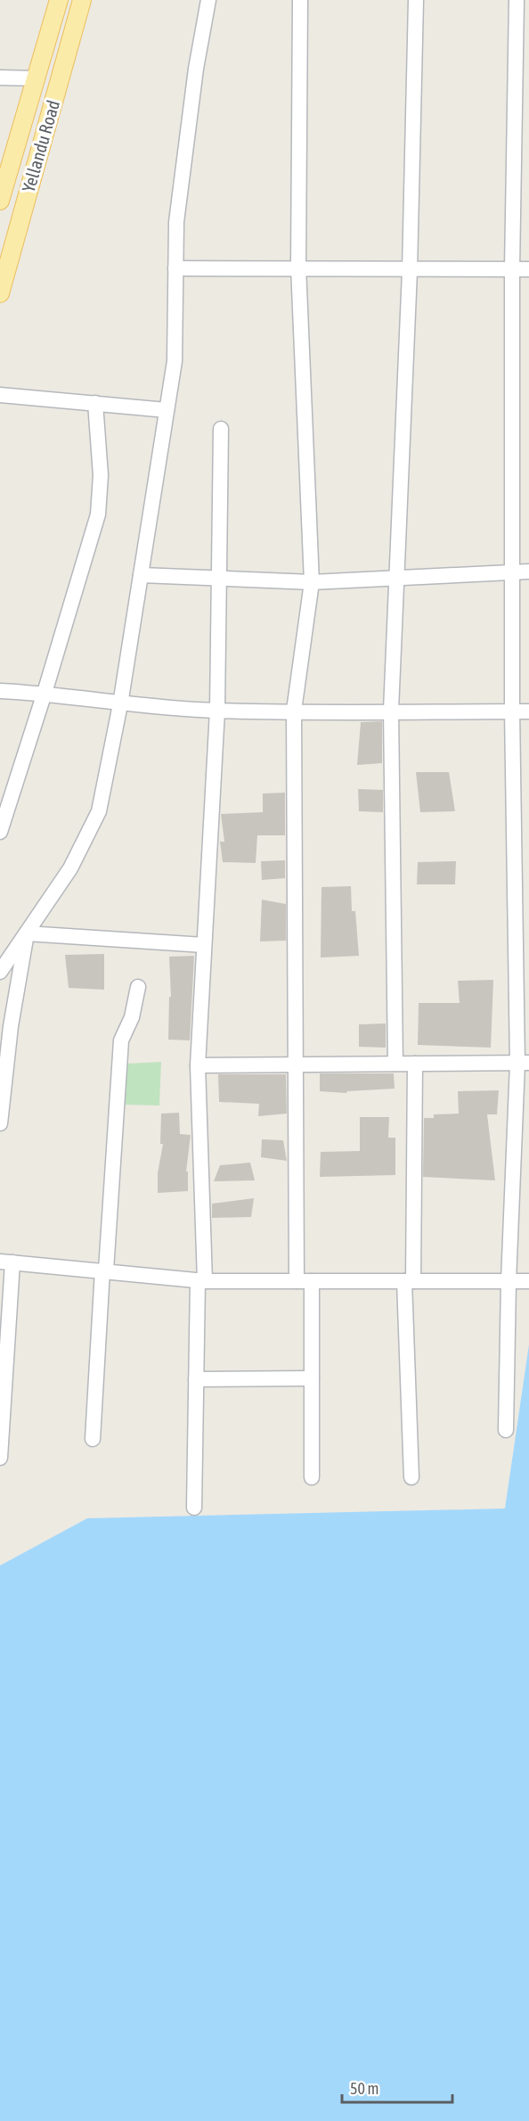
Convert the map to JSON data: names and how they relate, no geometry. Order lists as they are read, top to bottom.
{
  "streets": {
    "main road": ["Yellandu Road"]
  },
  "scale_bar": "50 m"
}
